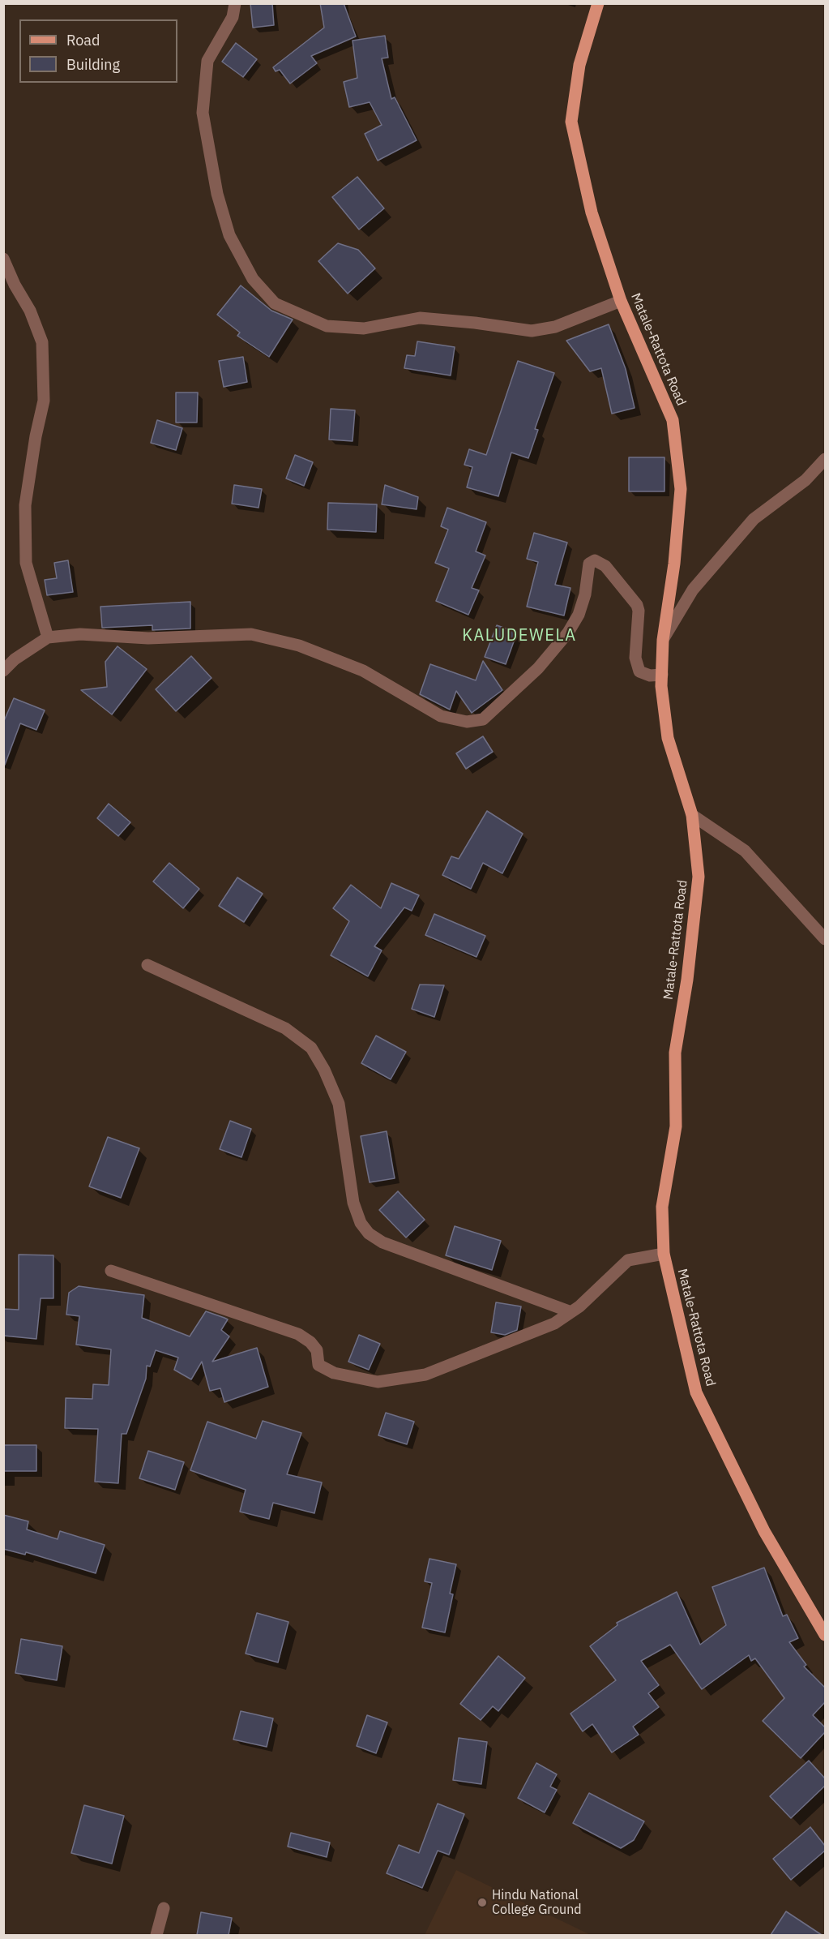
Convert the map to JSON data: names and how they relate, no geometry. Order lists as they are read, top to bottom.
{
  "streets": {
    "main road": ["Matale-Rattota Road"]
  },
  "districts": ["KALUDEWELA"],
  "places": ["Hindu National College Ground"],
  "legend": ["Road", "Building"]
}
